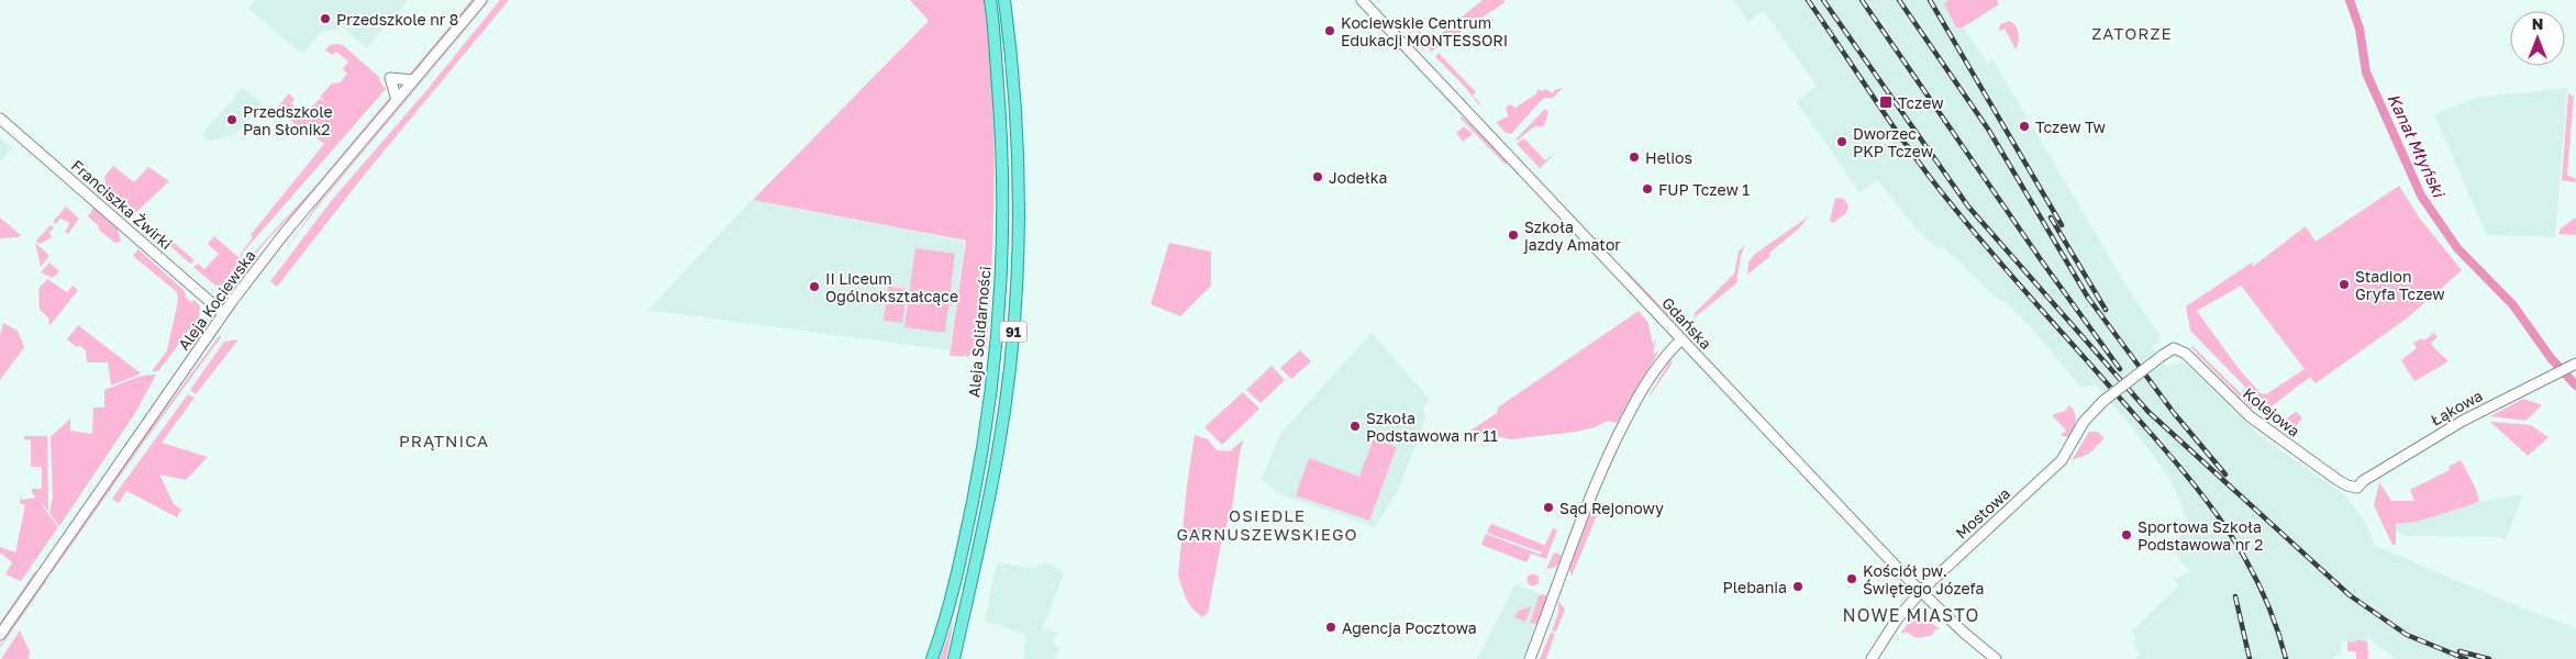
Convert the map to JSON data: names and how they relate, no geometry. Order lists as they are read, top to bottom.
{
  "streets": {
    "main road": ["Aleja Solidarności", "91"],
    "street": [
      "Franciszka Żwirki",
      "Aleja Kociewska",
      "Gdańska",
      "Łąkowa",
      "Kolejowa",
      "Mostowa"
    ]
  },
  "crossings": [
    ["Franciszka Żwirki", "Aleja Kociewska"],
    ["Gdańska", "Mostowa"],
    ["Łąkowa", "Kolejowa"],
    ["Kolejowa", "Mostowa"]
  ],
  "districts": [
    "ZATORZE",
    "PRĄTNICA",
    "OSIEDLE GARNUSZEWSKIEGO",
    "NOWE MIASTO"
  ],
  "water": ["Kanał Młyński"],
  "places": {
    "other": [
      "Przedszkole nr 8",
      "Kociewskie Centrum Edukacji MONTESSORI",
      "Przedszkole Pan Słonik2",
      "Tczew Tw",
      "Dworzec PKP Tczew",
      "Helios",
      "Jodełka",
      "FUP Tczew 1",
      "Szkoła jazdy Amator",
      "Stadion Gryfa Tczew",
      "II Liceum Ogólnokształcące",
      "Szkoła Podstawowa nr 11",
      "Sąd Rejonowy",
      "Sportowa Szkoła Podstawowa nr 2",
      "Kościół pw. Świętego Józefa",
      "Plebania",
      "Agencja Pocztowa"
    ],
    "transit": ["Tczew"]
  },
  "north": "top"
}
